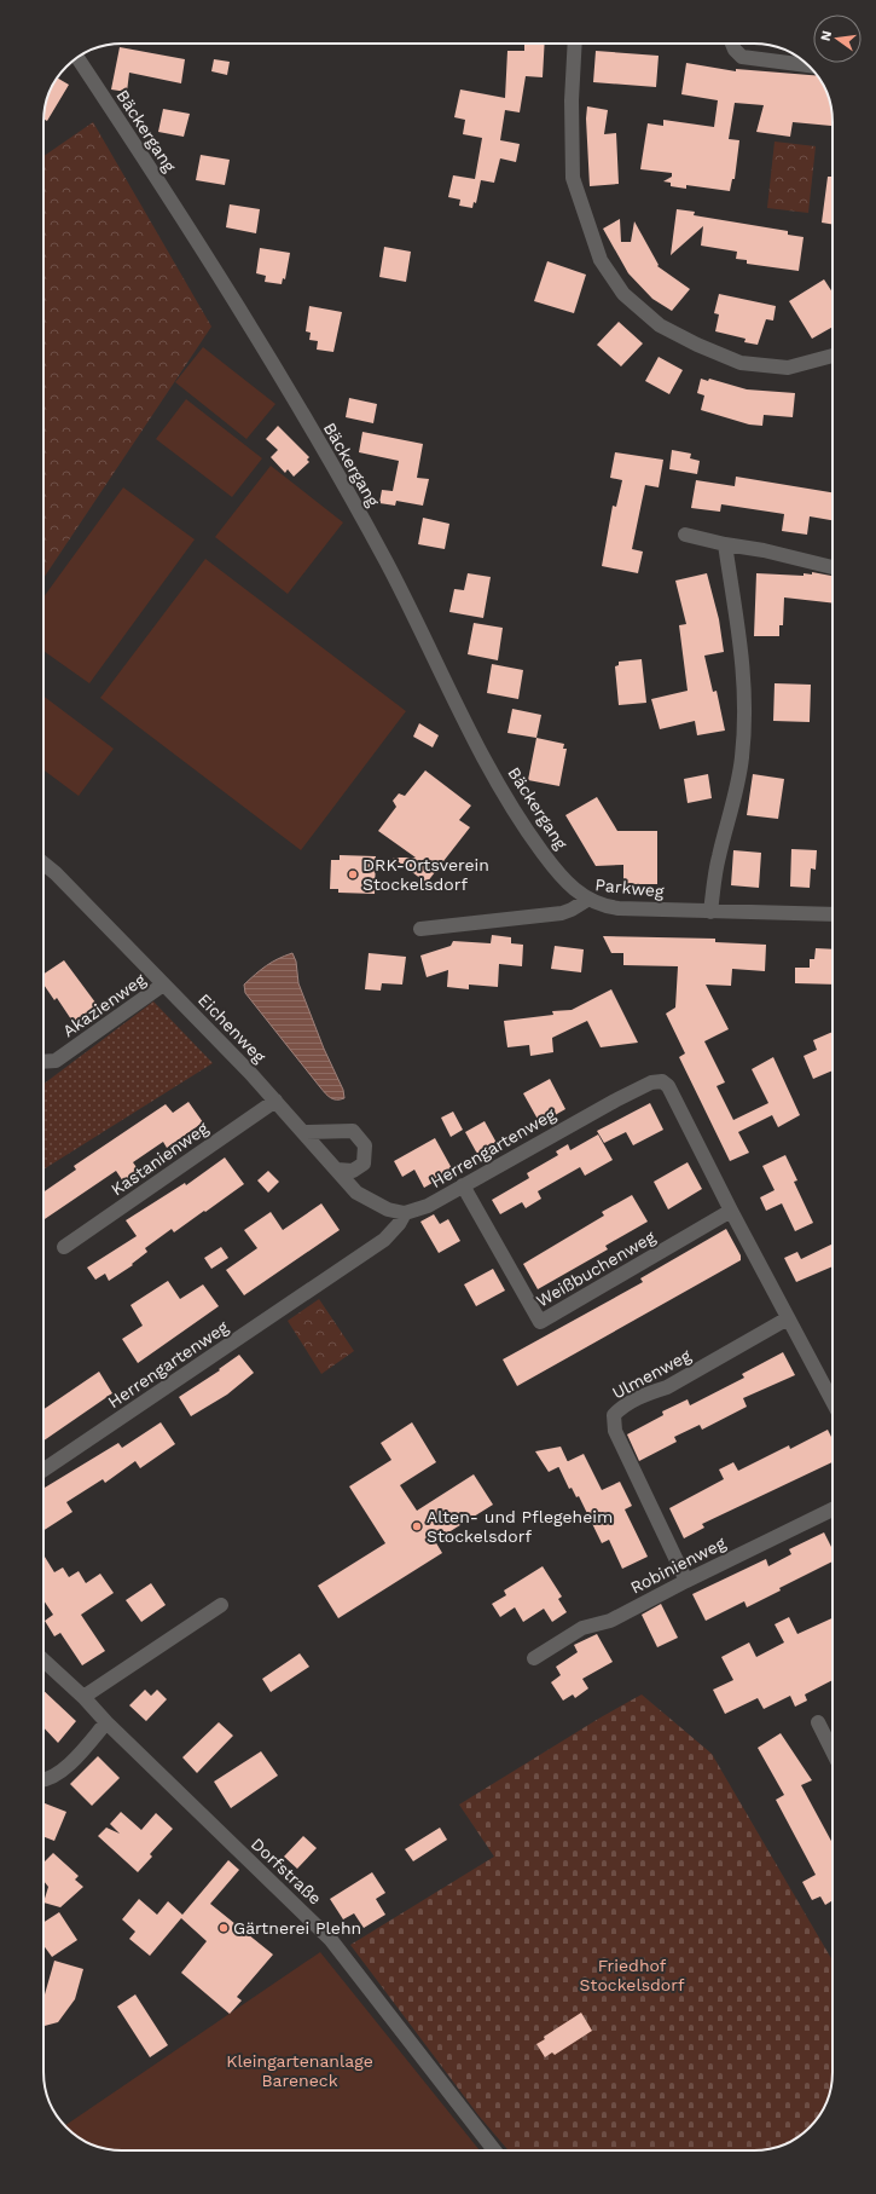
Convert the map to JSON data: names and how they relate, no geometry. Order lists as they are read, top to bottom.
{
  "streets": {
    "street": [
      "Bäckergang",
      "Parkweg",
      "Akazienweg",
      "Eichenweg",
      "Herrengartenweg",
      "Kastanienweg",
      "Weißbuchenweg",
      "Ulmenweg",
      "Robinienweg",
      "Dorfstraße"
    ]
  },
  "crossings": [
    ["Bäckergang", "Parkweg"],
    ["Akazienweg", "Eichenweg"],
    ["Eichenweg", "Herrengartenweg"],
    ["Eichenweg", "Kastanienweg"],
    ["Herrengartenweg", "Weißbuchenweg"],
    ["Herrengartenweg", "Ulmenweg"],
    ["Ulmenweg", "Robinienweg"]
  ],
  "parks": ["Friedhof Stockelsdorf", "Kleingartenanlage Bareneck"],
  "places": ["DRK-Ortsverein Stockelsdorf", "Alten- und Pflegeheim Stockelsdorf", "Gärtnerei Plehn"],
  "north": "left"
}
